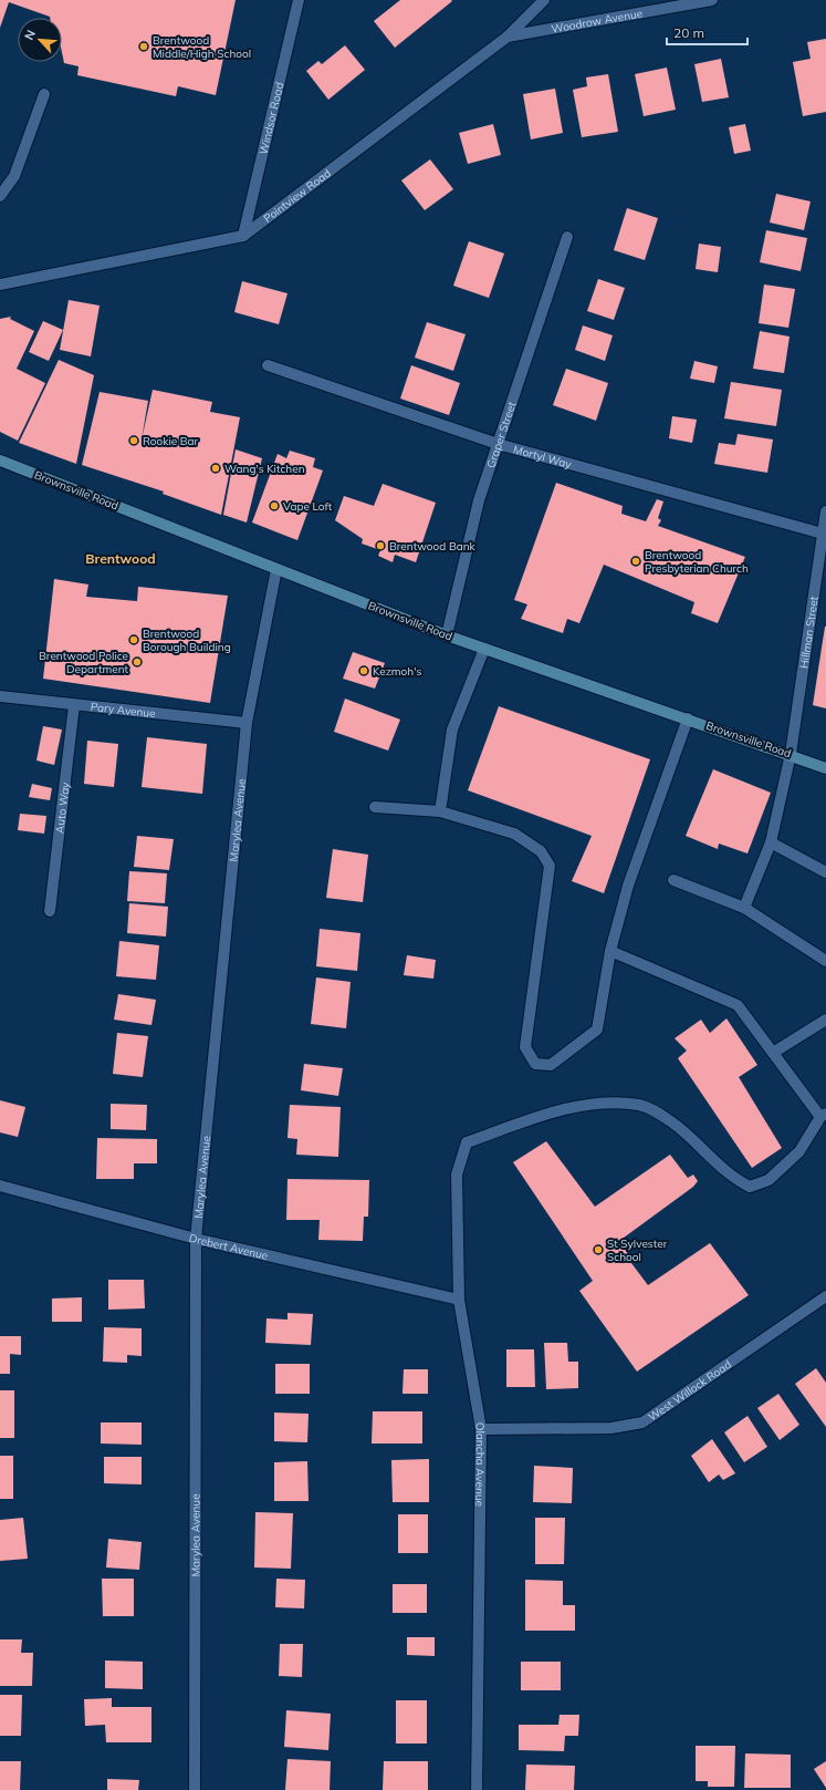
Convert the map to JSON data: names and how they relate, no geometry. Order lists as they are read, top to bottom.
{
  "streets": {
    "main road": ["Brownsville Road"],
    "street": [
      "Woodrow Avenue",
      "Windsor Road",
      "Pointview Road",
      "Graper Street",
      "Mortyl Way",
      "Hillman Street",
      "Pary Avenue",
      "Auto Way",
      "Marylea Avenue",
      "Drebert Avenue",
      "West Willock Road",
      "Olancha Avenue"
    ]
  },
  "crossings": [
    ["Woodrow Avenue", "Pointview Road"],
    ["Windsor Road", "Pointview Road"],
    ["Graper Street", "Mortyl Way"],
    ["Graper Street", "Brownsville Road"],
    ["Mortyl Way", "Hillman Street"],
    ["Brownsville Road", "Hillman Street"],
    ["Brownsville Road", "Marylea Avenue"],
    ["Pary Avenue", "Auto Way"],
    ["Pary Avenue", "Marylea Avenue"],
    ["Marylea Avenue", "Drebert Avenue"],
    ["Drebert Avenue", "Olancha Avenue"],
    ["West Willock Road", "Olancha Avenue"]
  ],
  "districts": ["Brentwood"],
  "places": [
    "Brentwood Middle/High School",
    "Rookie Bar",
    "Wang's Kitchen",
    "Vape Loft",
    "Brentwood Bank",
    "Brentwood Presbyterian Church",
    "Brentwood Borough Building",
    "Brentwood Police Department",
    "Kezmoh's",
    "St Sylvester School"
  ],
  "scale_bar": "20 m",
  "north": "top left"
}
